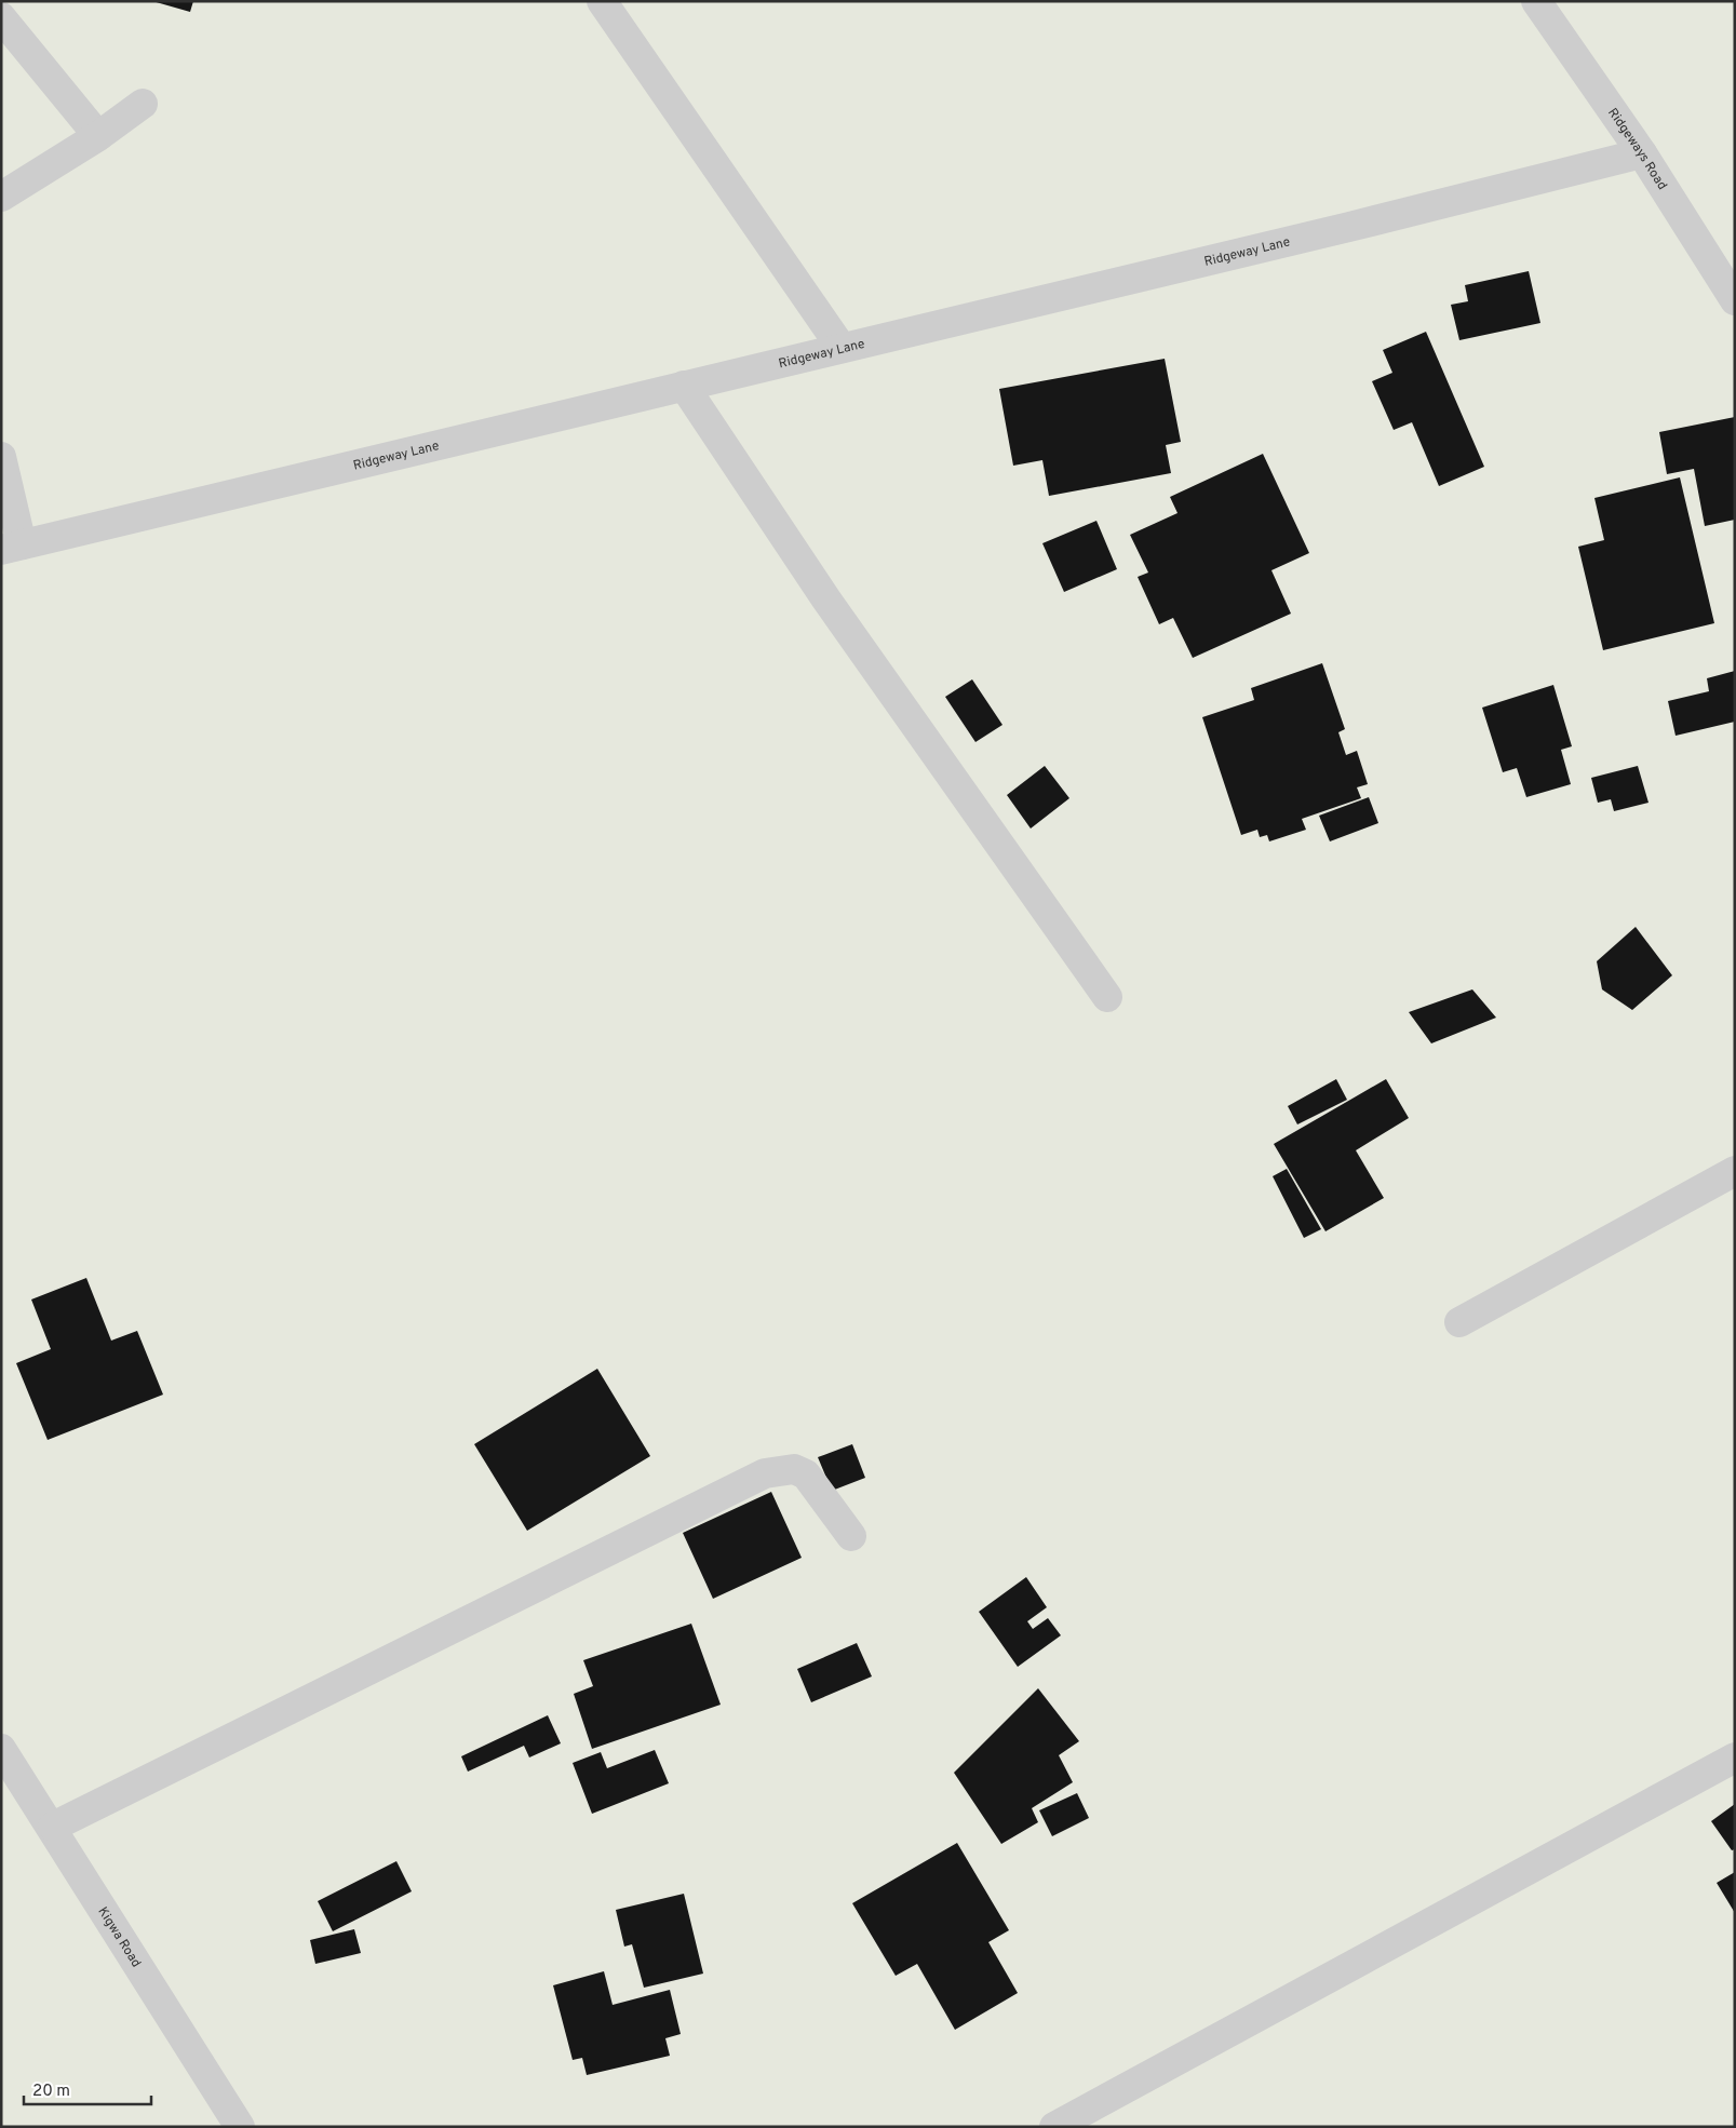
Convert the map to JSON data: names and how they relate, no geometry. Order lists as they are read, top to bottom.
{
  "streets": {
    "street": ["Ridgeways Road", "Ridgeway Lane", "Kigwa Road"]
  },
  "crossings": [
    ["Ridgeways Road", "Ridgeway Lane"]
  ],
  "scale_bar": "20 m"
}
